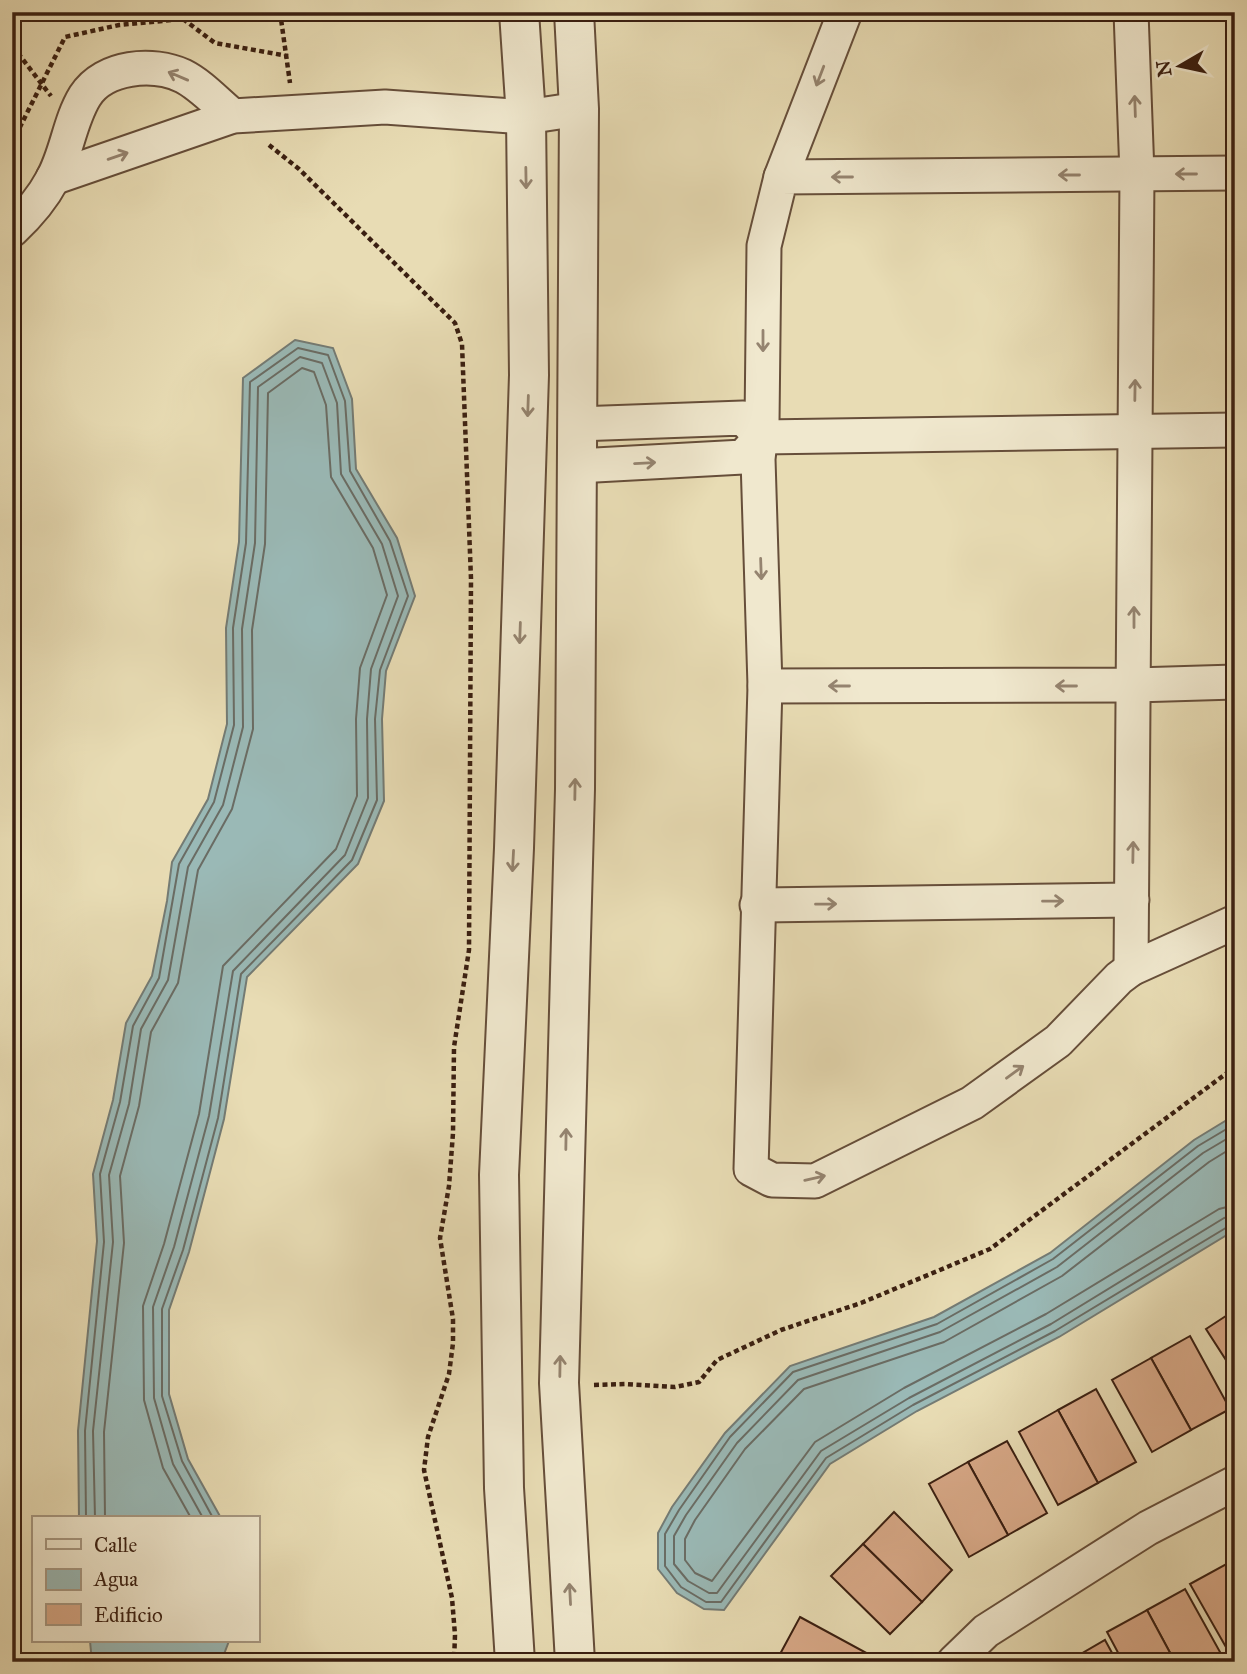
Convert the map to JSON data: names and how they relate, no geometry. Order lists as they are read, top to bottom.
{
  "legend": ["Calle", "Agua", "Edificio"],
  "north": "left"
}
